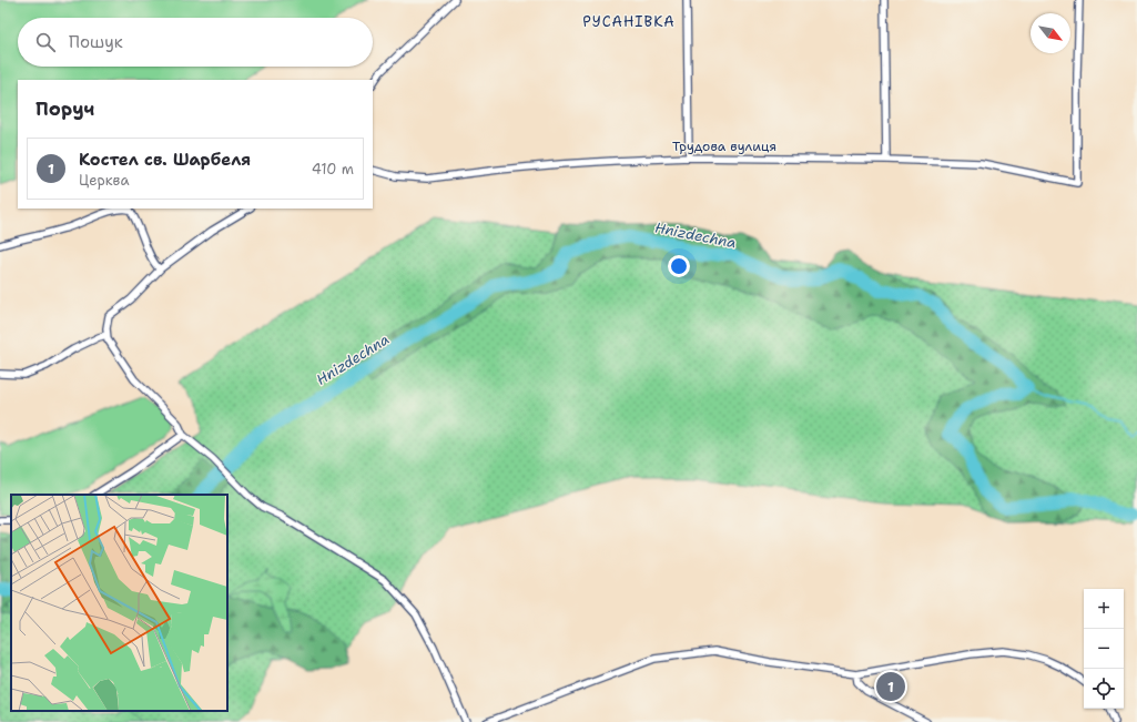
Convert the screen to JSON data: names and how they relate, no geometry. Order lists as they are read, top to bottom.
{
  "streets": {
    "street": ["Трудова вулиця"]
  },
  "districts": ["РУСАНІВКА"],
  "water": ["Hnizdechna"],
  "north": "bottom right",
  "page": {
    "search": "Пошук",
    "heading": "Поруч",
    "list": [
      {
        "mark": "1",
        "name": "Костел св. Шарбеля",
        "note": "Церква",
        "value": "410 m"
      }
    ],
    "map_buttons": ["+", "−"],
    "pins": "1"
  }
}
